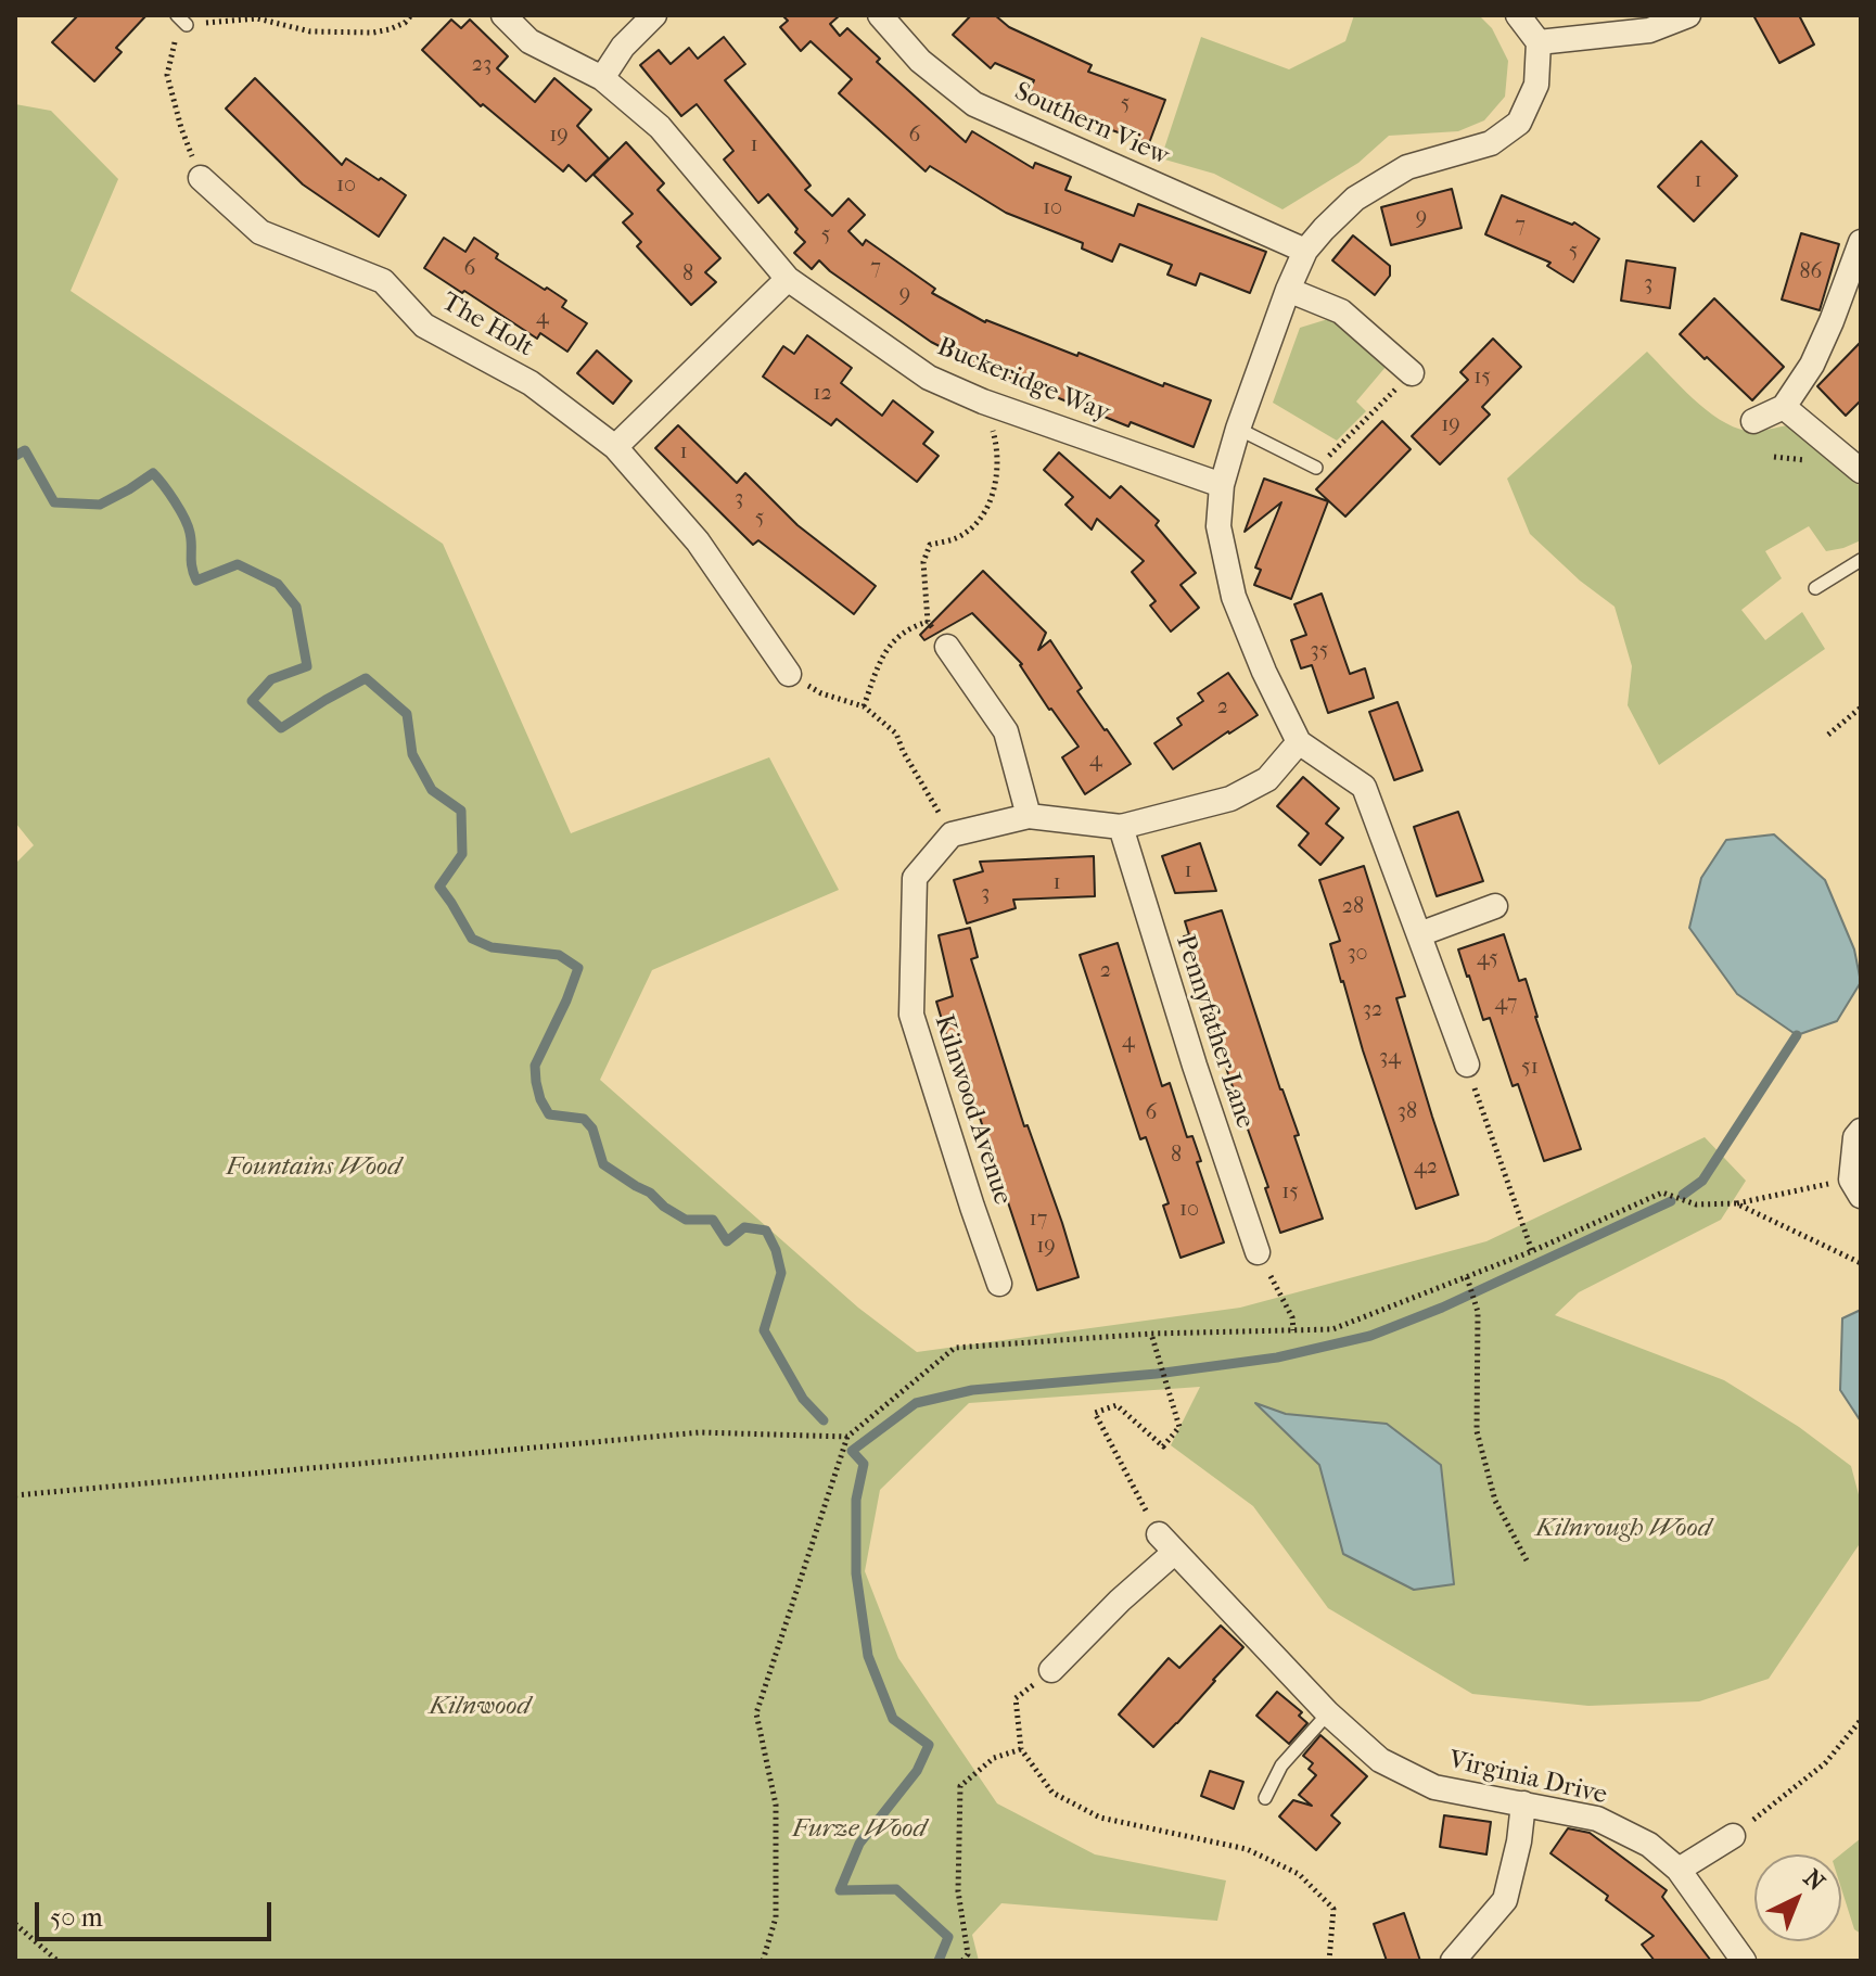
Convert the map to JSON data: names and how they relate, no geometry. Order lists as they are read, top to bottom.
{
  "streets": {
    "street": [
      "Southern View",
      "The Holt",
      "Buckeridge Way",
      "Pennyfather Lane",
      "Kilnwood Avenue",
      "Virginia Drive"
    ]
  },
  "parks": [
    "Fountains Wood",
    "Kilnrough Wood",
    "Kilnwood",
    "Furze Wood"
  ],
  "house_numbers": [
    "23",
    "5",
    "19",
    "6",
    "1",
    "1",
    "10",
    "10",
    "9",
    "7",
    "5",
    "5",
    "7",
    "6",
    "86",
    "8",
    "3",
    "9",
    "4",
    "15",
    "12",
    "19",
    "1",
    "3",
    "5",
    "35",
    "2",
    "4",
    "1",
    "1",
    "3",
    "28",
    "30",
    "45",
    "2",
    "47",
    "32",
    "4",
    "34",
    "51",
    "38",
    "6",
    "8",
    "42",
    "15",
    "10",
    "17",
    "19"
  ],
  "scale_bar": "50 m",
  "north": "top right"
}
